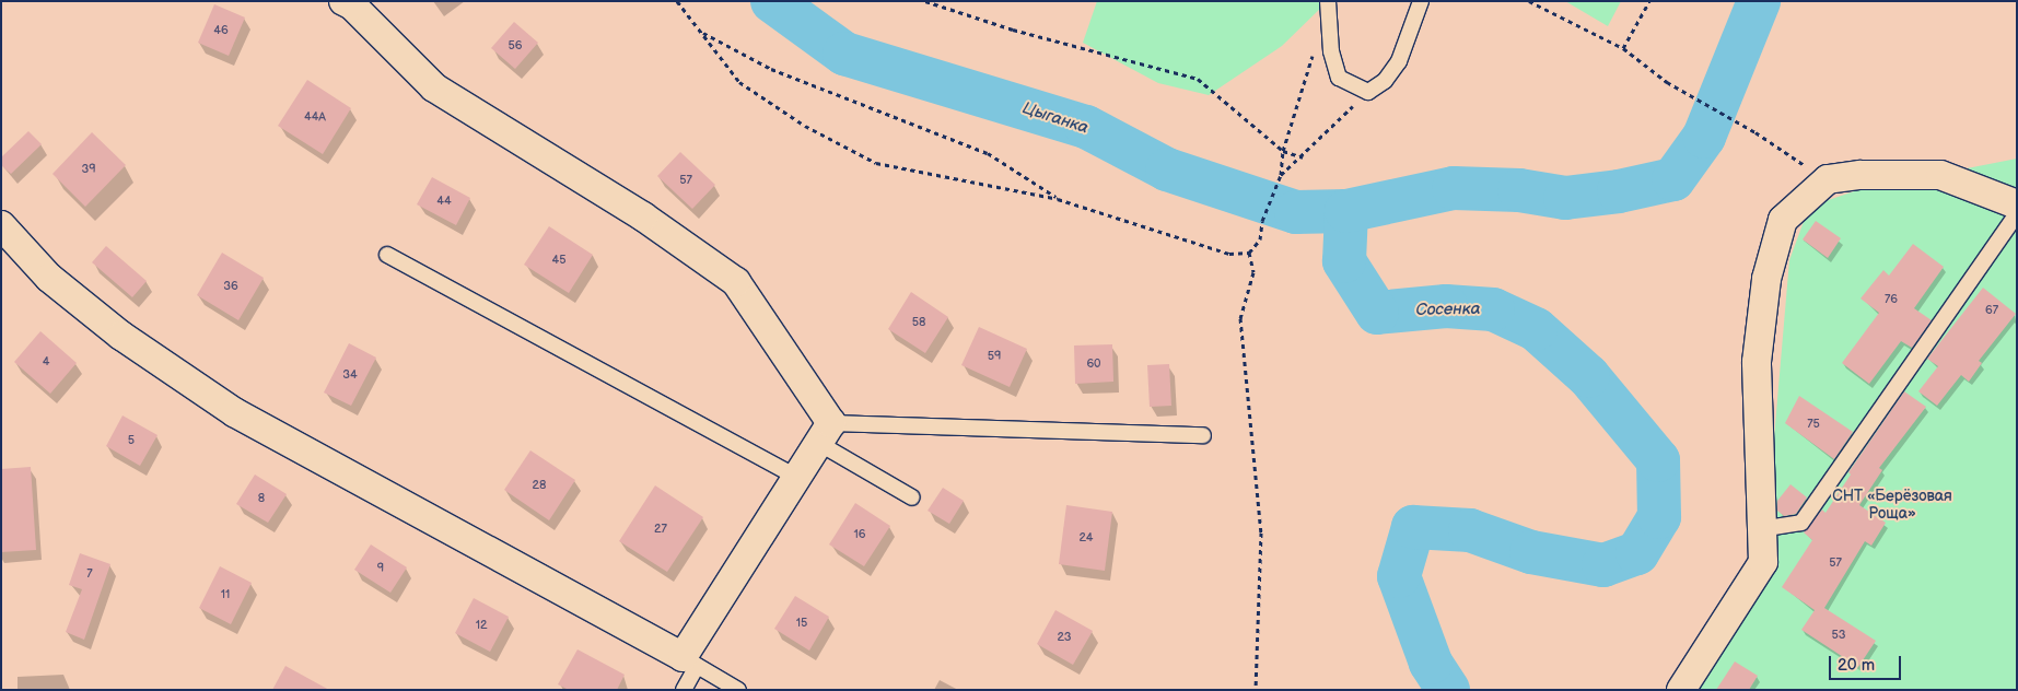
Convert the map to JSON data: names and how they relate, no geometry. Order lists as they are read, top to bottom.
{
  "water": ["Цыганка", "Сосенка"],
  "parks": ["СНТ «Берёзовая Роща»"],
  "house_numbers": [
    "46",
    "56",
    "44А",
    "39",
    "57",
    "44",
    "45",
    "36",
    "76",
    "67",
    "58",
    "59",
    "4",
    "60",
    "34",
    "75",
    "5",
    "28",
    "8",
    "27",
    "16",
    "24",
    "57",
    "9",
    "7",
    "11",
    "15",
    "12",
    "53",
    "23"
  ],
  "scale_bar": "20 m"
}
